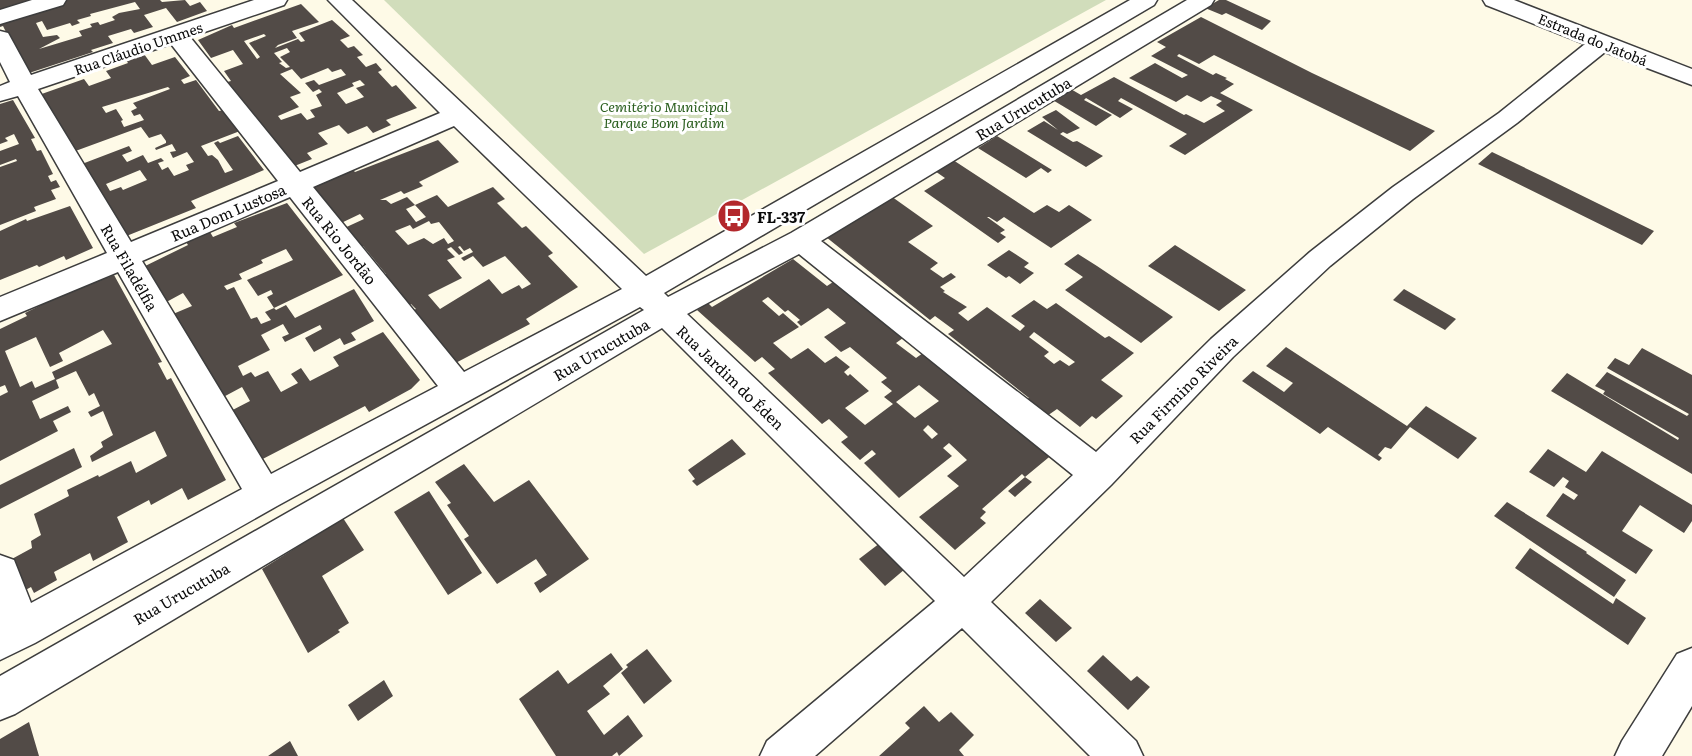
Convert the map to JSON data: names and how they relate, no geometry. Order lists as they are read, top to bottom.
{
  "streets": {
    "street": [
      "Estrada do Jatobá",
      "Rua Cláudio Ummes",
      "Rua Urucutuba",
      "Rua Dom Lustosa",
      "Rua Rio Jordão",
      "Rua Filadélfia",
      "Rua Jardim do Éden",
      "Rua Firmino Riveira"
    ]
  },
  "crossings": [
    ["Estrada do Jatobá", "Rua Firmino Riveira"],
    ["Rua Cláudio Ummes", "Rua Rio Jordão"],
    ["Rua Cláudio Ummes", "Rua Filadélfia"],
    ["Rua Urucutuba", "Rua Rio Jordão"],
    ["Rua Urucutuba", "Rua Filadélfia"],
    ["Rua Urucutuba", "Rua Jardim do Éden"],
    ["Rua Dom Lustosa", "Rua Rio Jordão"],
    ["Rua Dom Lustosa", "Rua Filadélfia"],
    ["Rua Dom Lustosa", "Rua Jardim do Éden"],
    ["Rua Jardim do Éden", "Rua Firmino Riveira"]
  ],
  "parks": ["Cemitério Municipal Parque Bom Jardim"],
  "places": {
    "bus stop": ["FL-337"]
  }
}
